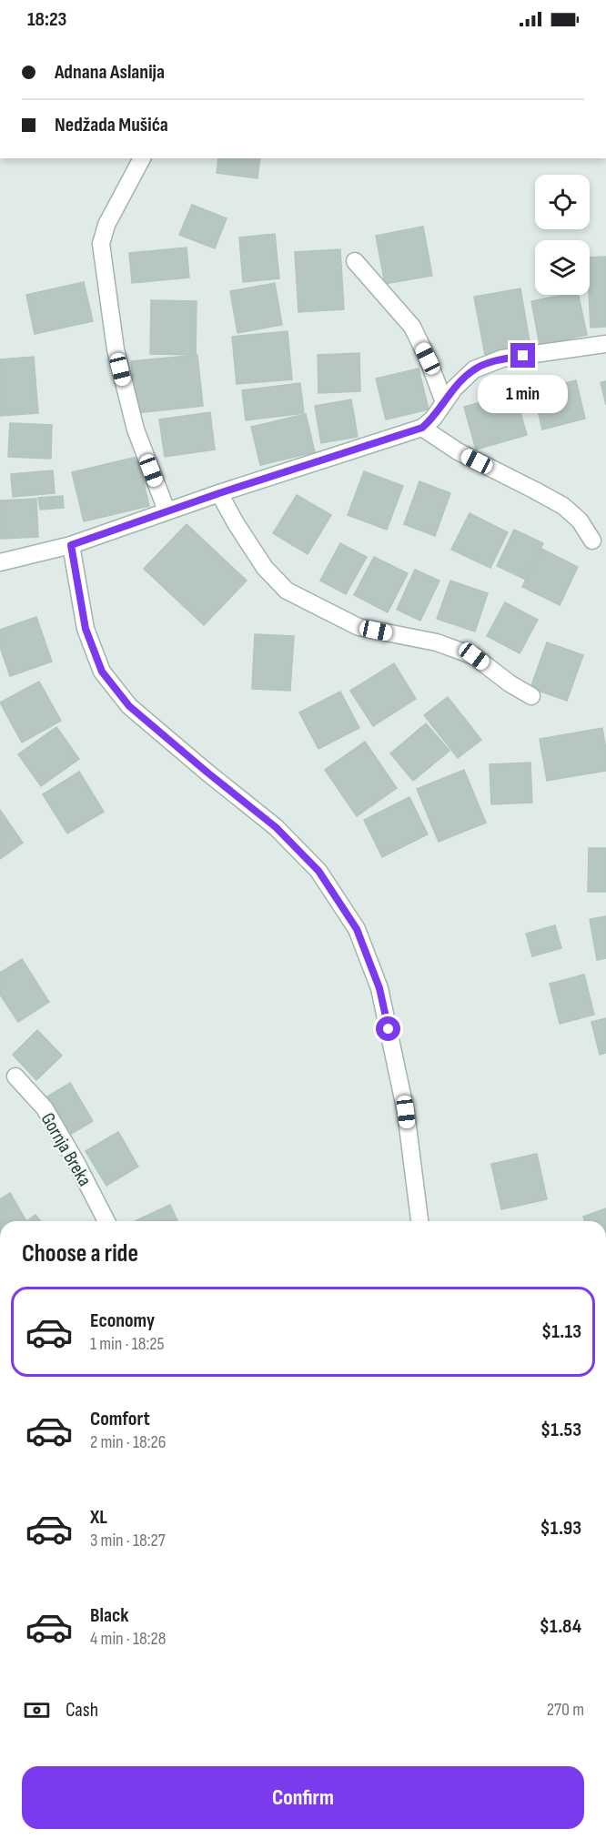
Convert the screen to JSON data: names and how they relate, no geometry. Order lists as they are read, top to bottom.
{
  "streets": {
    "street": ["Gornja Breka"]
  },
  "page": {
    "status": "18:23",
    "banner": ["Adnana Aslanija", "Nedžada Mušića"],
    "bubble": "1 min",
    "heading": "Choose a ride",
    "list": [
      {
        "name": "Economy",
        "note": "1 min · 18:25",
        "value": "$1.13"
      },
      {
        "name": "Comfort",
        "note": "2 min · 18:26",
        "value": "$1.53"
      },
      {
        "name": "XL",
        "note": "3 min · 18:27",
        "value": "$1.93"
      },
      {
        "name": "Black",
        "note": "4 min · 18:28",
        "value": "$1.84"
      }
    ],
    "pay": ["Cash", "270 m"],
    "buttons": "Confirm"
  }
}
